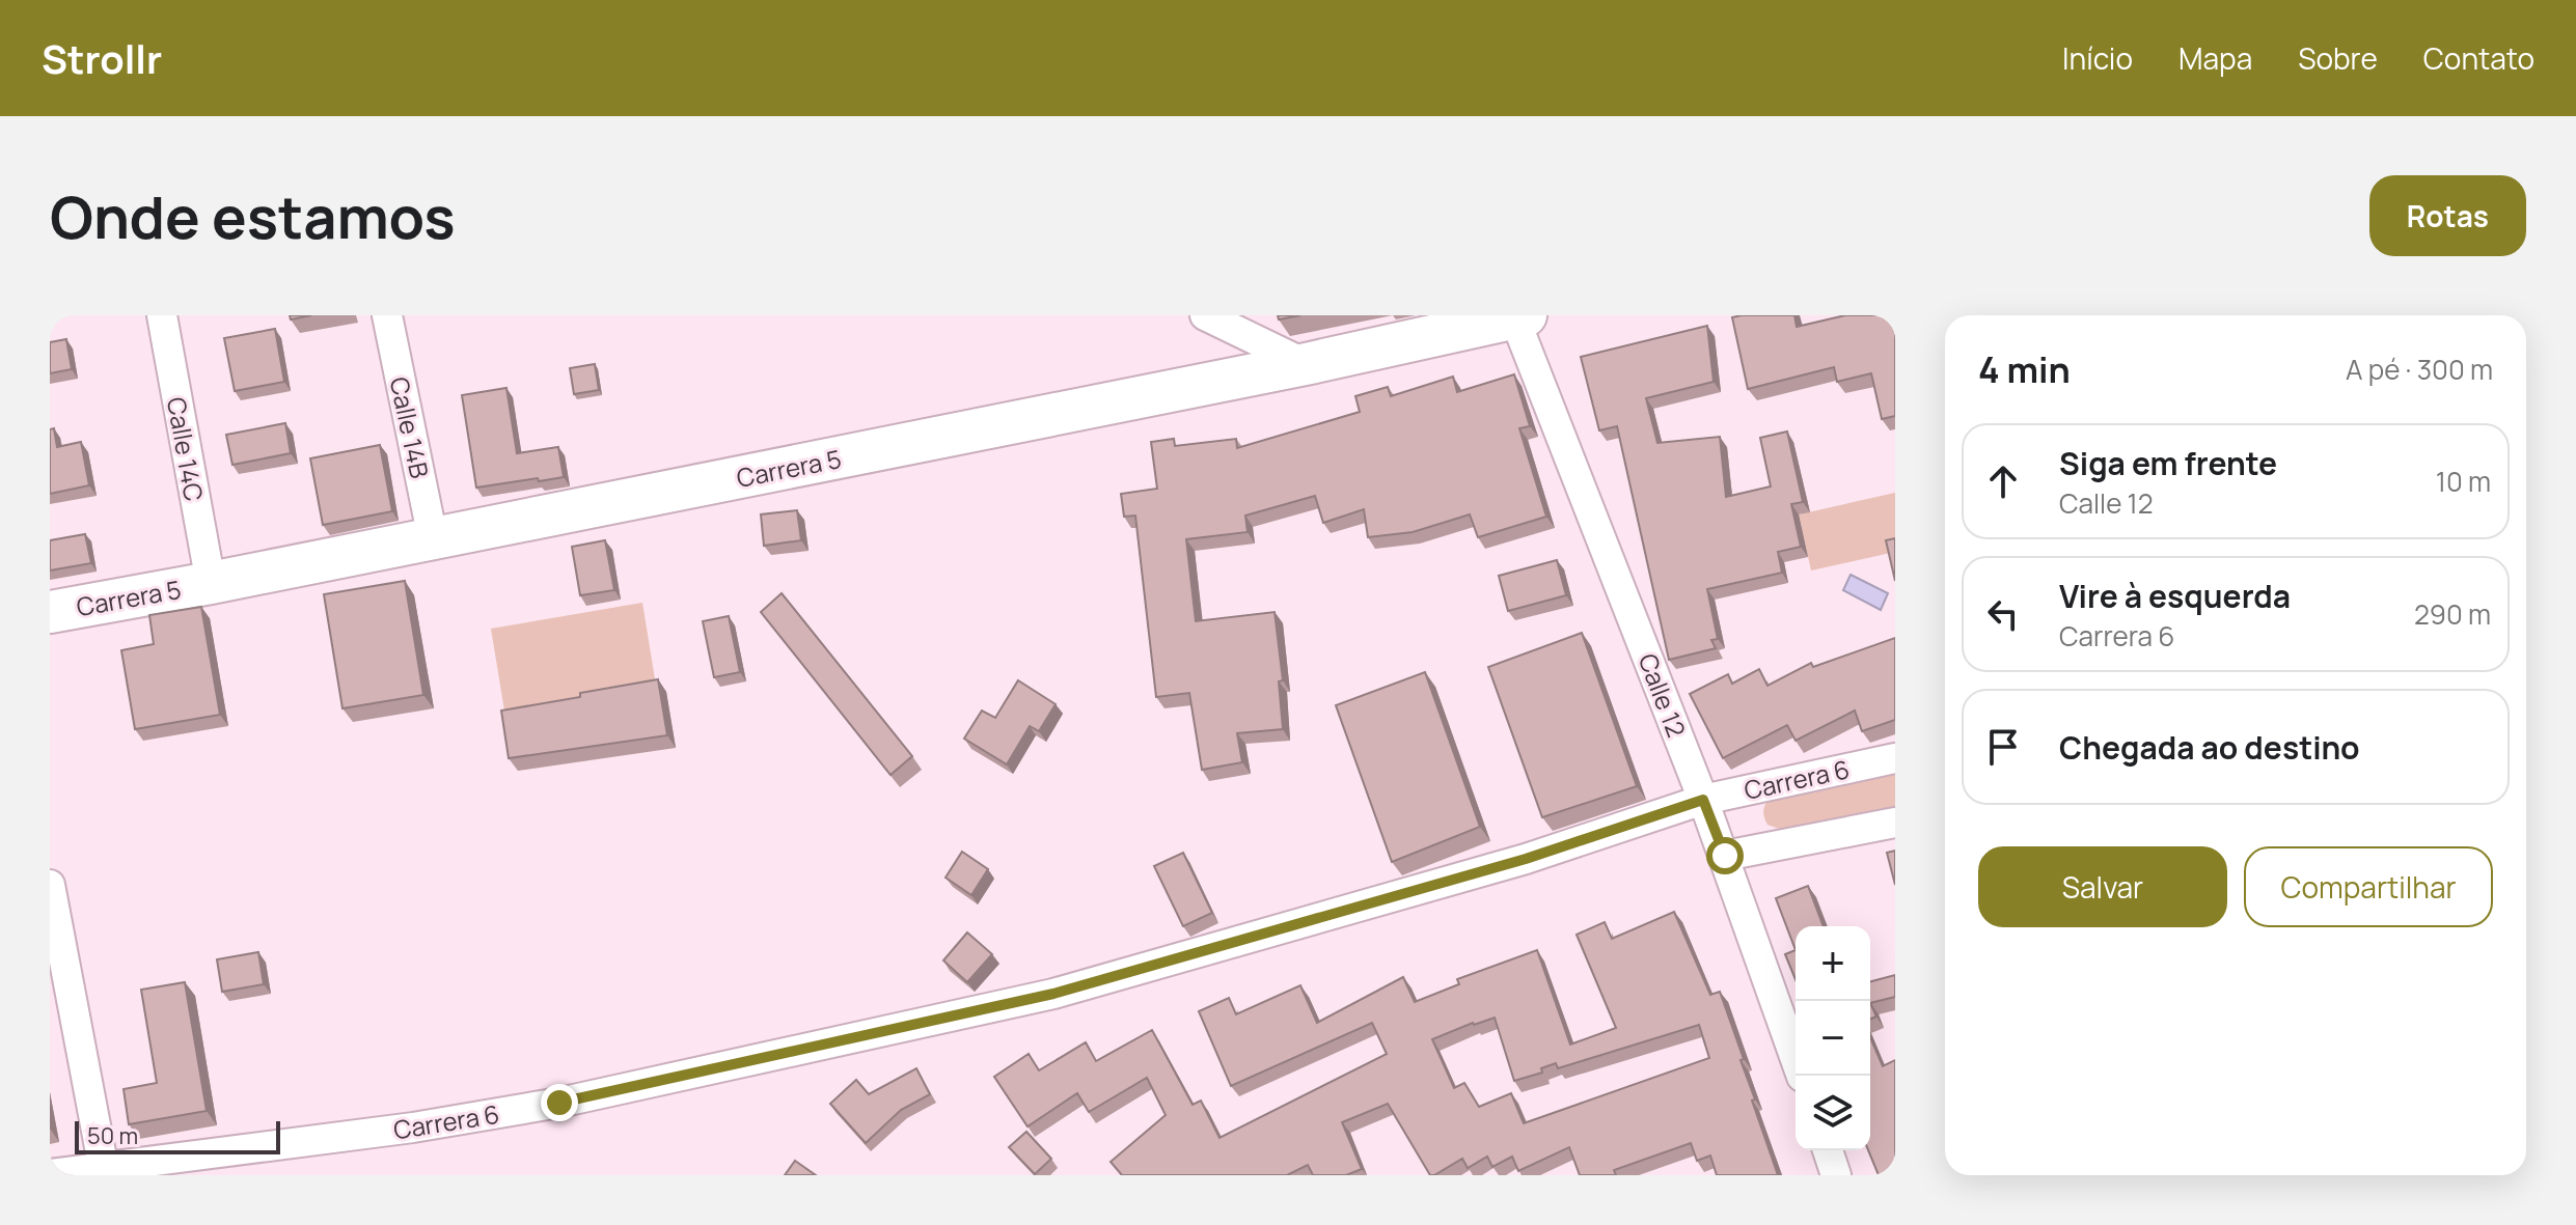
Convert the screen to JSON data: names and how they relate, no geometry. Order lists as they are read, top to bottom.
{
  "streets": {
    "street": [
      "Calle 14B",
      "Calle 14C",
      "Carrera 5",
      "Calle 12",
      "Carrera 6"
    ]
  },
  "crossings": [
    ["Calle 14B", "Carrera 5"],
    ["Calle 14C", "Carrera 5"],
    ["Carrera 5", "Calle 12"],
    ["Calle 12", "Carrera 6"]
  ],
  "scale_bar": "50 m",
  "page": {
    "header": "Strollr",
    "nav": [
      "Início",
      "Mapa",
      "Sobre",
      "Contato"
    ],
    "buttons": [
      "Rotas",
      ["Salvar", "Compartilhar"]
    ],
    "title": "Onde estamos",
    "heading": ["4 min", "A pé · 300 m"],
    "list": [
      ["Siga em frente", "Calle 12", "10 m"],
      ["Vire à esquerda", "Carrera 6", "290 m"],
      "Chegada ao destino"
    ],
    "map_buttons": ["+", "−"],
    "scale": "50 m"
  }
}
